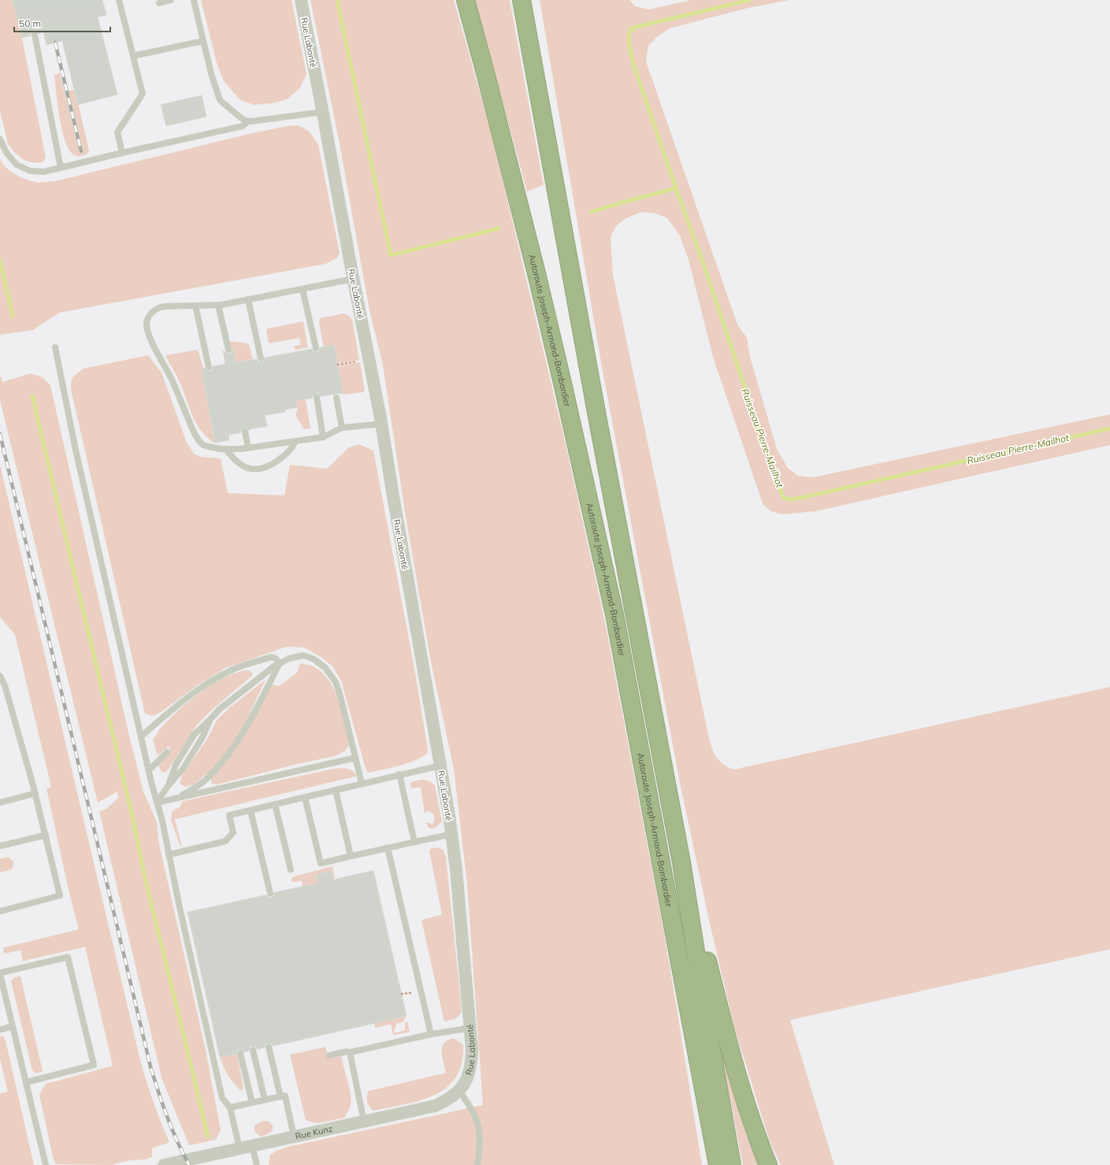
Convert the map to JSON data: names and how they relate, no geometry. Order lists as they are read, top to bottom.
{
  "streets": {
    "highway": ["Autoroute Joseph-Armand-Bombardier"],
    "street": ["Rue Labonté", "Rue Kunz"]
  },
  "crossings": [
    ["Rue Labonté", "Rue Kunz"]
  ],
  "water": ["Ruisseau Pierre-Mailhot"],
  "scale_bar": "50 m"
}
